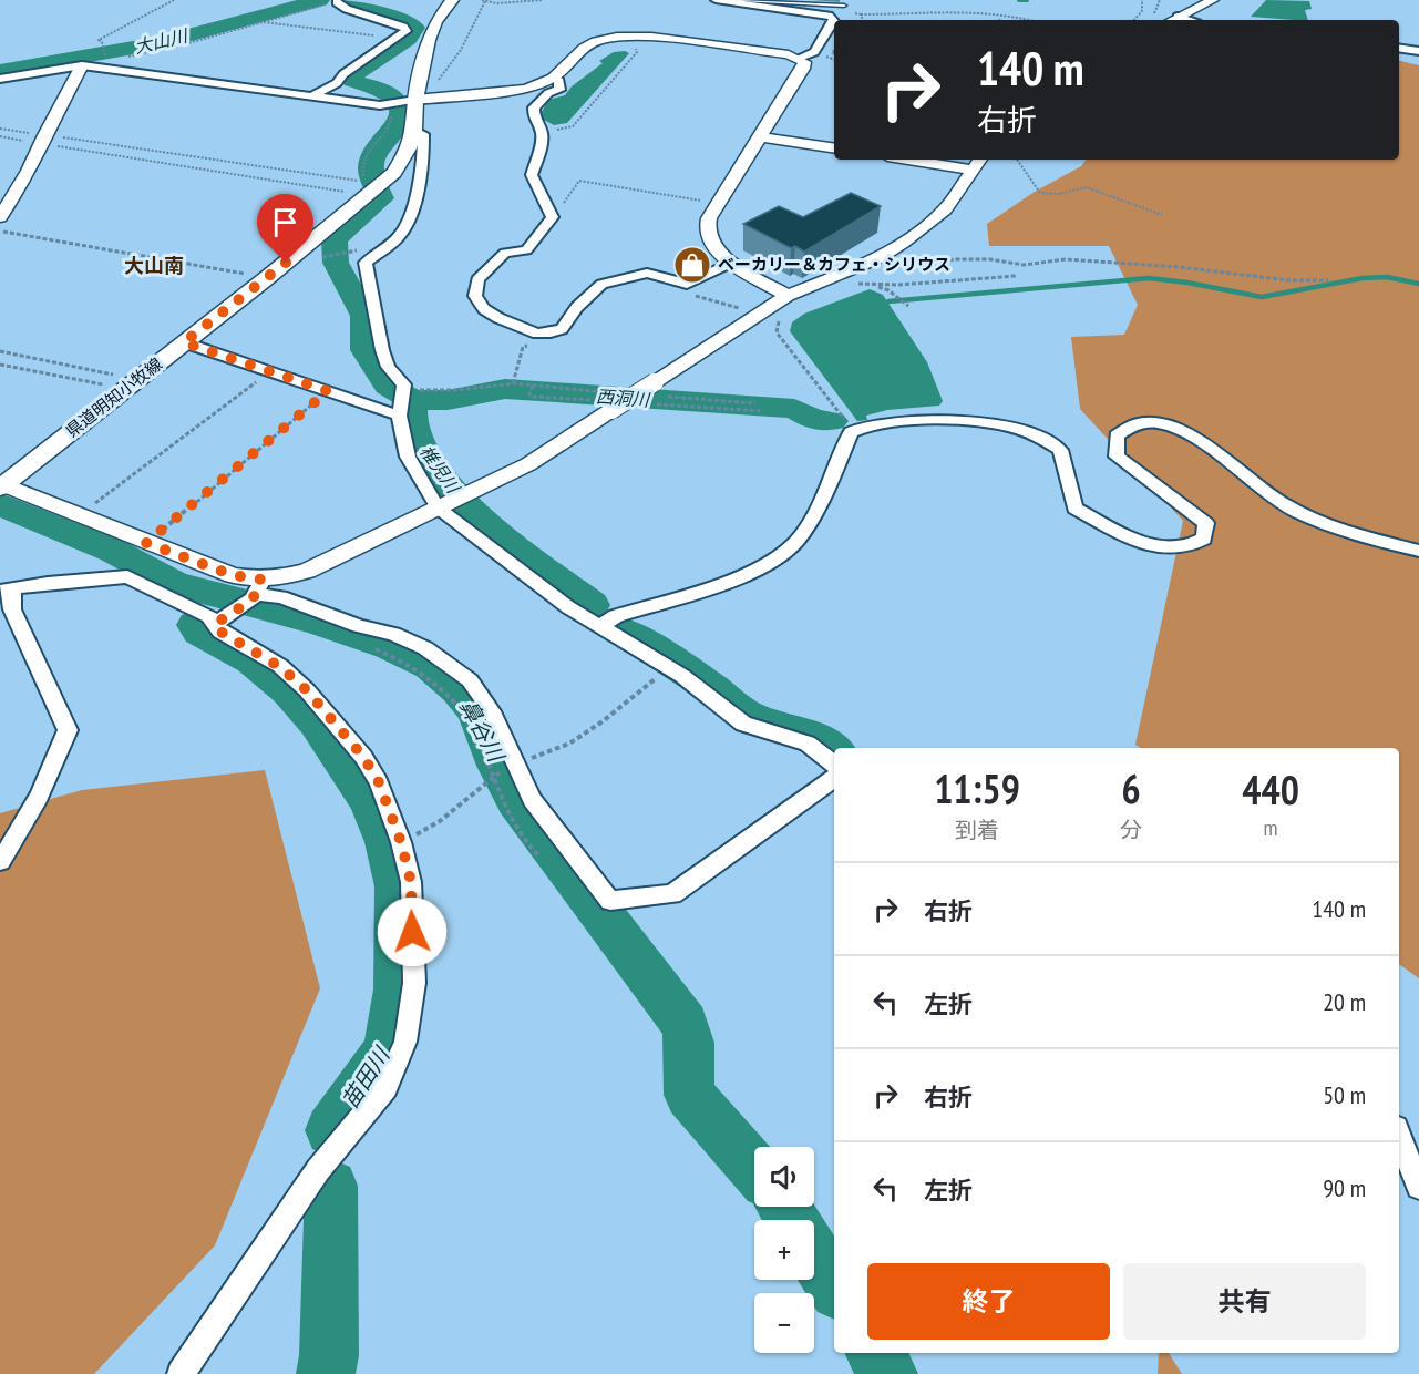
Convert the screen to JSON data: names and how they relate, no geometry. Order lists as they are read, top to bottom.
{
  "streets": {
    "main road": ["県道明知小牧線"]
  },
  "districts": ["大山南"],
  "water": [
    "大山川",
    "西洞川",
    "椎児川",
    "鼻谷川",
    "苗田川"
  ],
  "places": {
    "shop": ["ベーカリー＆カフェ・シリウス"]
  },
  "page": {
    "turn": ["140 m", "右折"],
    "eta": [
      "11:59",
      "到着",
      "6",
      "分",
      "440",
      "m"
    ],
    "list": [
      {
        "name": "右折",
        "value": "140 m"
      },
      {
        "name": "左折",
        "value": "20 m"
      },
      {
        "name": "右折",
        "value": "50 m"
      },
      {
        "name": "左折",
        "value": "90 m"
      }
    ],
    "map_buttons": ["+", "−"],
    "buttons": ["終了", "共有"]
  }
}
